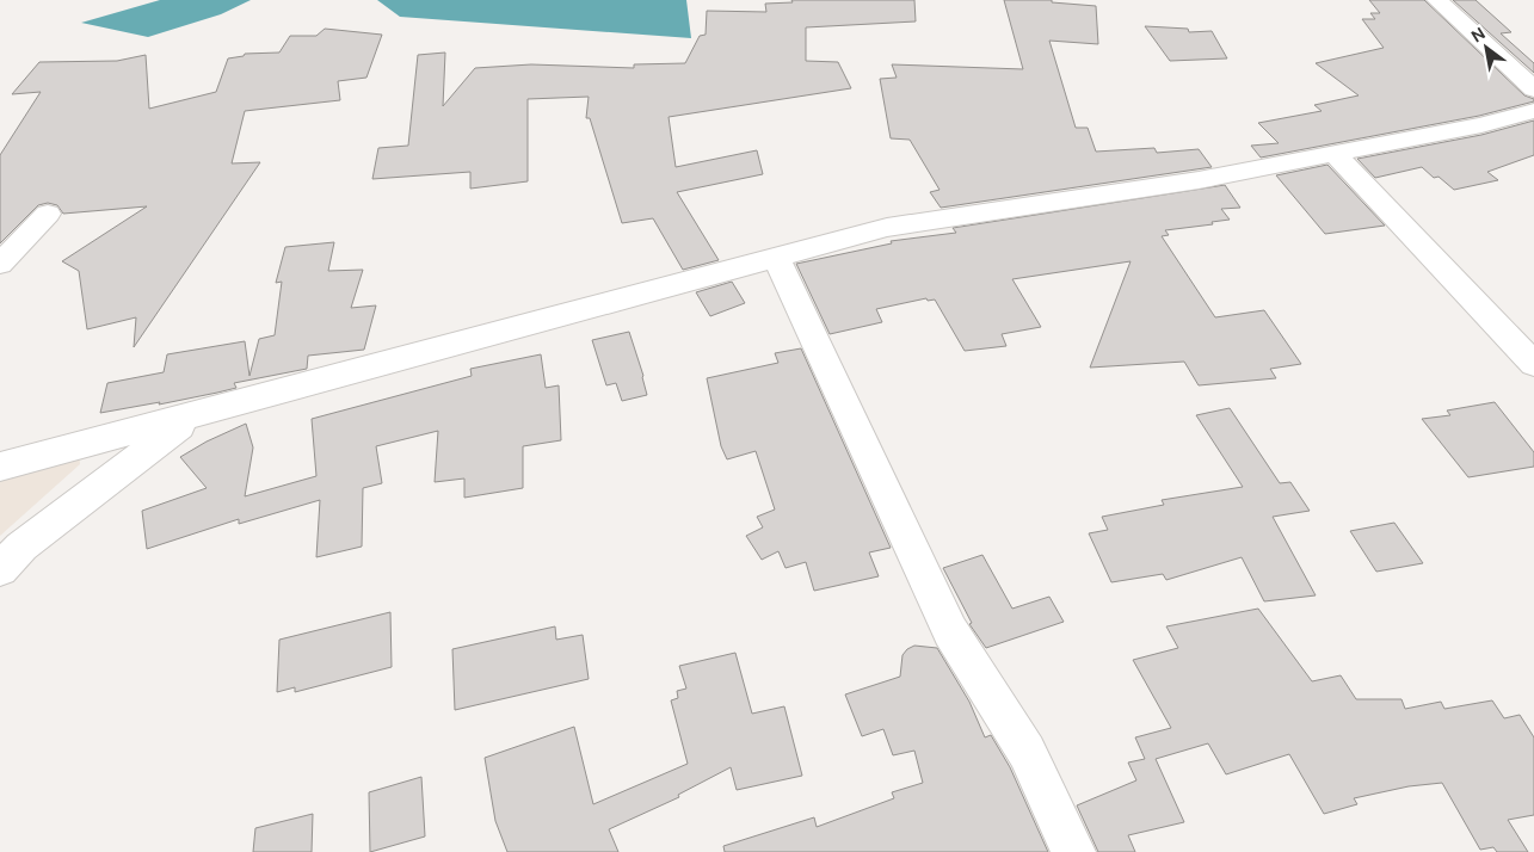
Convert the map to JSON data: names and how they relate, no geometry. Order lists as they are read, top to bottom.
{
  "north": "top left"
}
